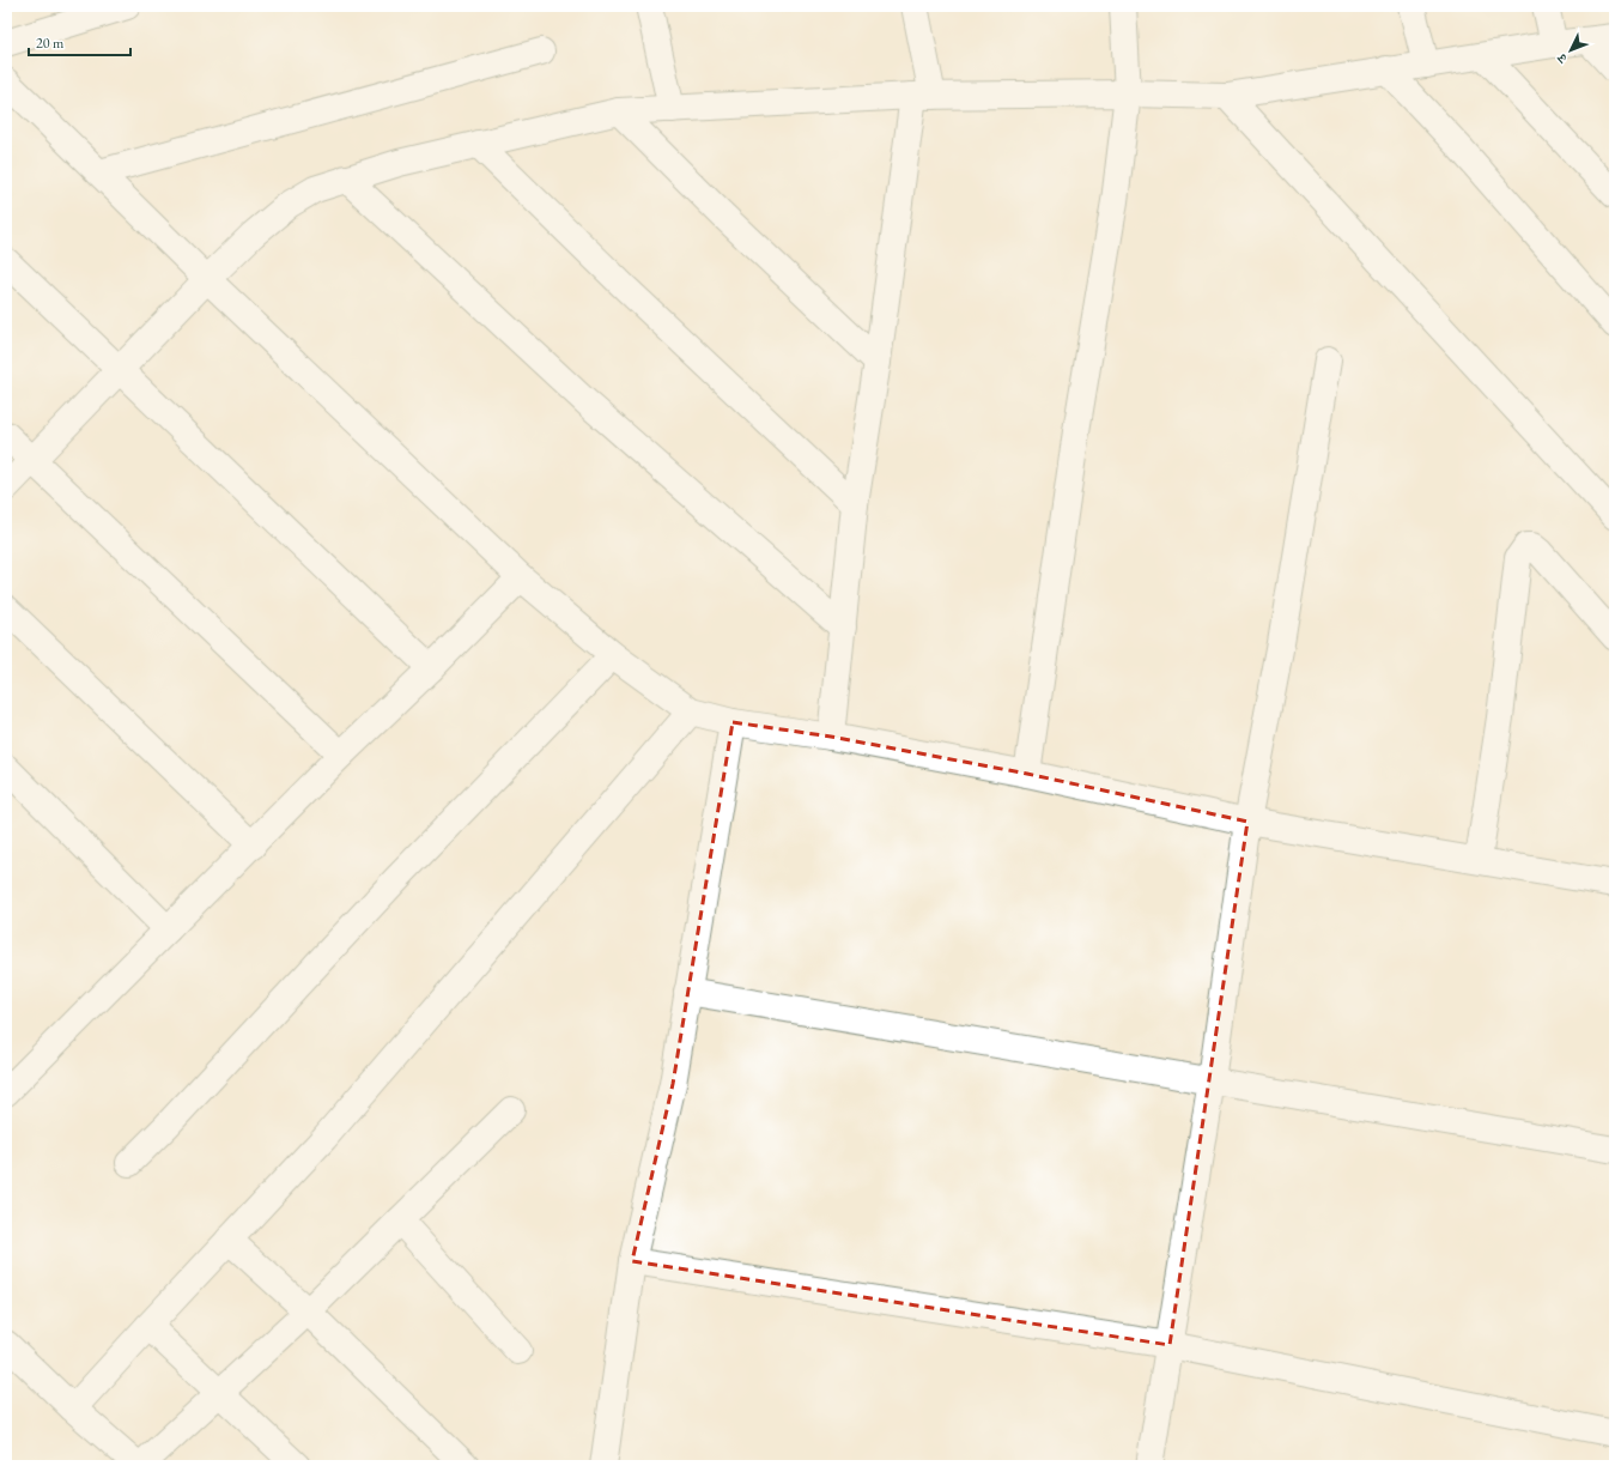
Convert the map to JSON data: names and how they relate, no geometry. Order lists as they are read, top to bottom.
{
  "scale_bar": "20 m",
  "north": "bottom left"
}
